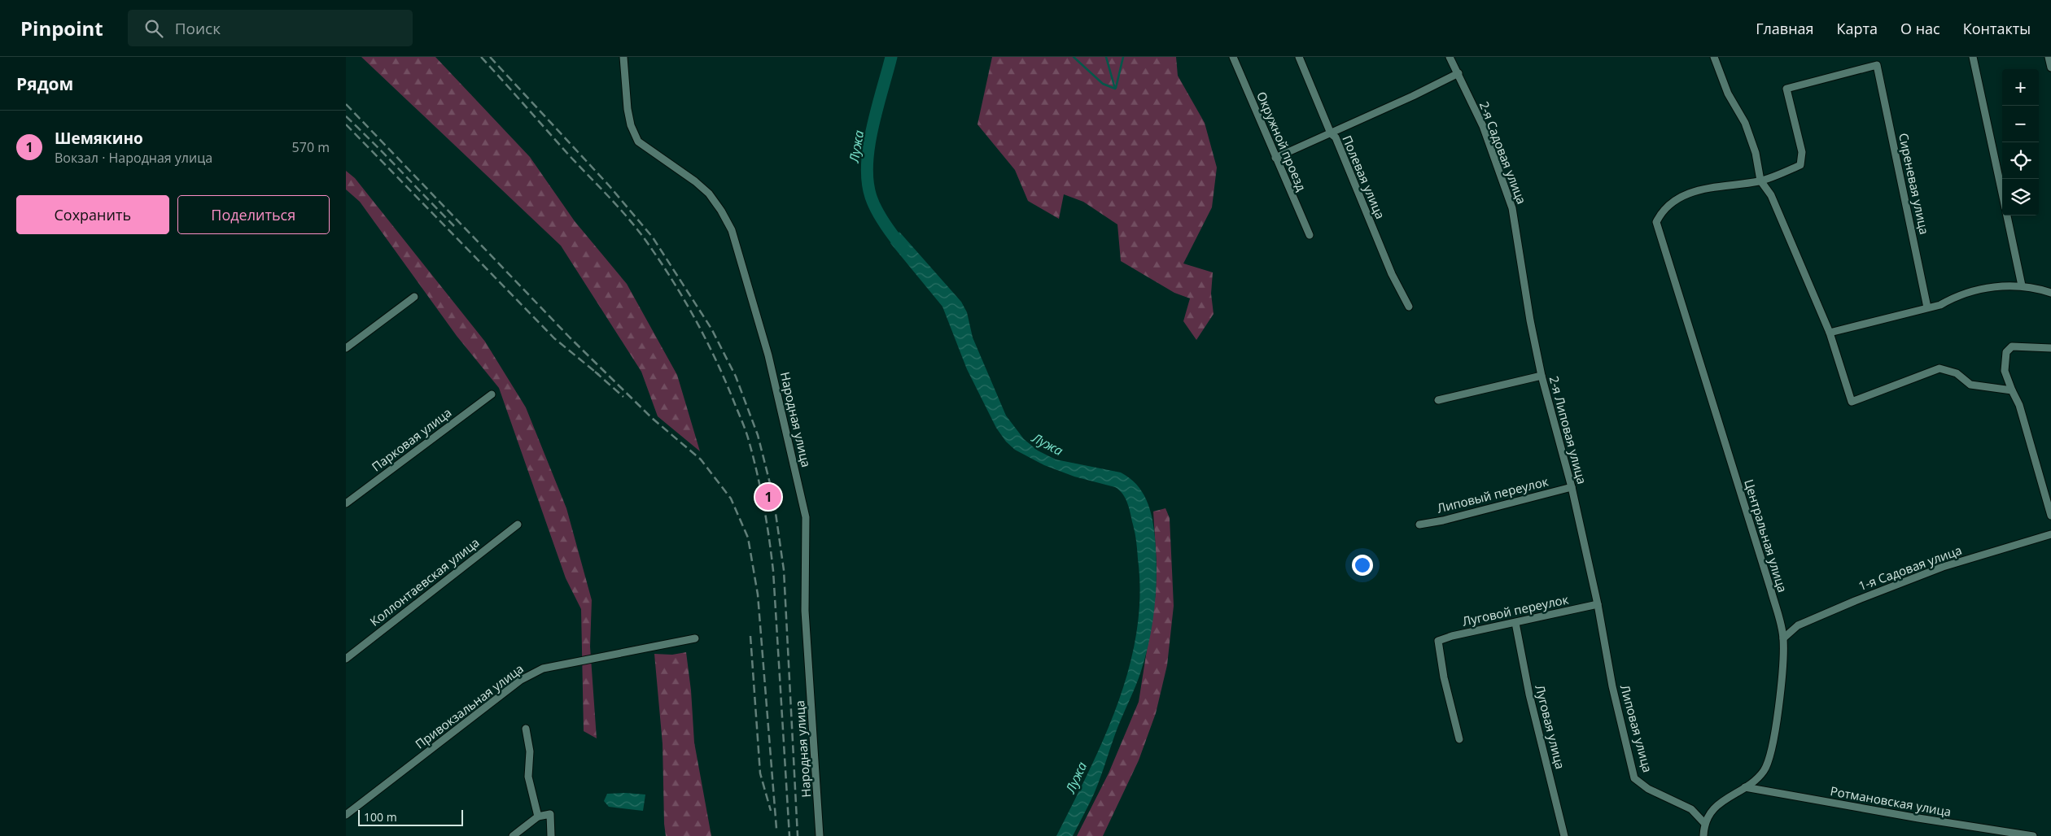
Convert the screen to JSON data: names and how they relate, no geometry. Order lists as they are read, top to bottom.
{
  "streets": {
    "street": [
      "Окружной проезд",
      "2-я Садовая улица",
      "Полевая улица",
      "Сиреневая улица",
      "Народная улица",
      "2-я Липовая улица",
      "Парковая улица",
      "Липовый переулок",
      "Центральная улица",
      "1-я Садовая улица",
      "Коллонтаевская улица",
      "Луговой переулок",
      "Привокзальная улица",
      "Луговая улица",
      "Липовая улица",
      "Ротмановская улица"
    ]
  },
  "crossings": [
    ["2-я Садовая улица", "2-я Липовая улица"],
    ["Сиреневая улица", "Центральная улица"],
    ["2-я Липовая улица", "Липовый переулок"],
    ["2-я Липовая улица", "Луговой переулок"],
    ["2-я Липовая улица", "Липовая улица"],
    ["Центральная улица", "1-я Садовая улица"],
    ["Центральная улица", "Липовая улица"],
    ["Центральная улица", "Ротмановская улица"],
    ["Луговой переулок", "Луговая улица"],
    ["Луговой переулок", "Липовая улица"]
  ],
  "water": ["Лужа"],
  "scale_bar": "100 m",
  "page": {
    "header": "Pinpoint",
    "search": "Поиск",
    "nav": [
      "Главная",
      "Карта",
      "О нас",
      "Контакты"
    ],
    "heading": "Рядом",
    "map_buttons": ["+", "−"],
    "list": [
      {
        "mark": "1",
        "name": "Шемякино",
        "note": "Вокзал · Народная улица",
        "value": "570 m"
      }
    ],
    "buttons": ["Сохранить", "Поделиться"],
    "pins": "1",
    "scale": "100 m"
  }
}
